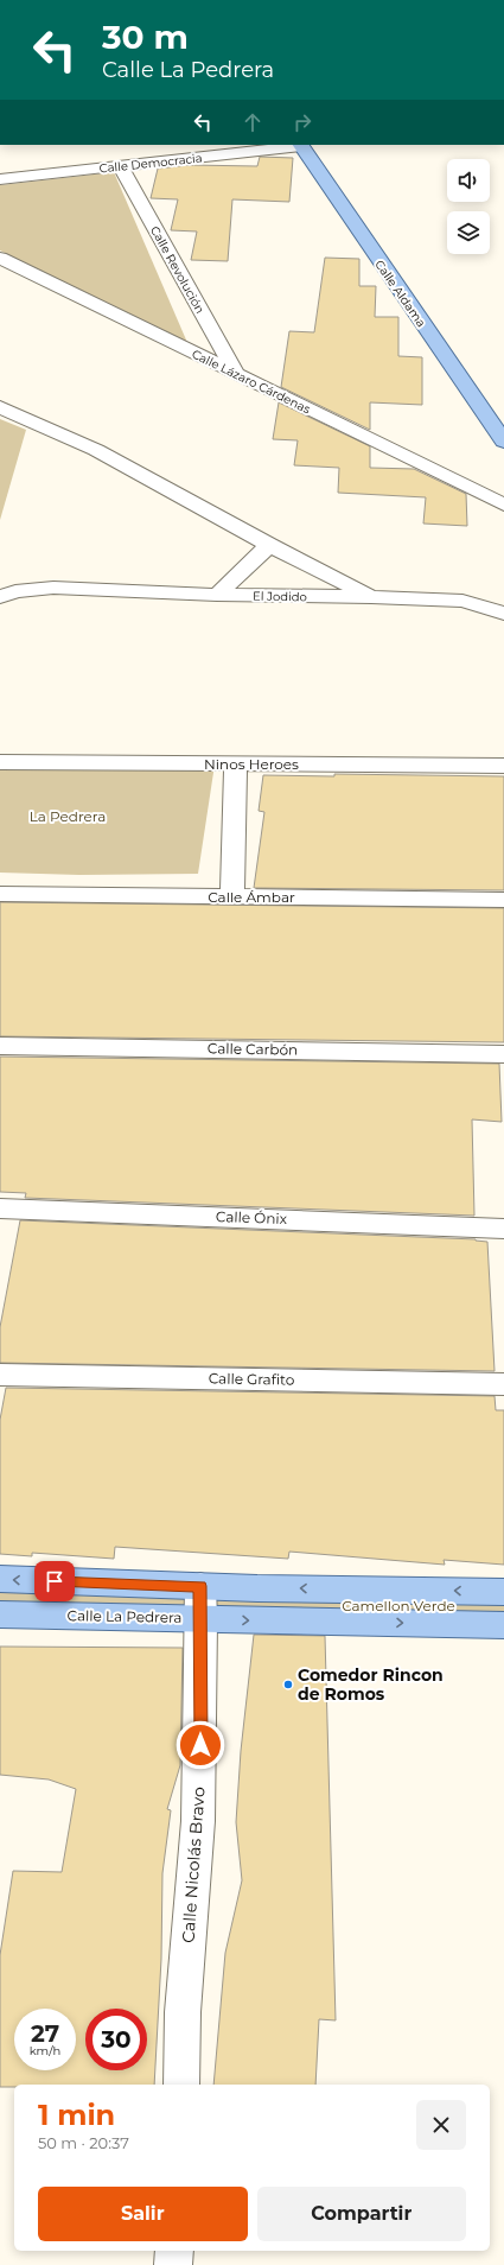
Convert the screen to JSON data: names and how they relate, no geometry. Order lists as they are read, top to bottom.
{
  "streets": {
    "main road": ["Calle Aldama", "Calle La Pedrera"],
    "street": [
      "Calle Democracia",
      "Calle Revolución",
      "Calle Lázaro Cárdenas",
      "El Jodido",
      "Ninos Heroes",
      "Calle Ámbar",
      "Calle Carbón",
      "Calle Ónix",
      "Calle Grafito",
      "Calle Nicolás Bravo"
    ]
  },
  "crossings": [
    ["Calle Democracia", "Calle Revolución"],
    ["Calle Democracia", "Calle Aldama"],
    ["Calle Revolución", "Calle Lázaro Cárdenas"],
    ["Calle La Pedrera", "Calle Nicolás Bravo"]
  ],
  "parks": ["La Pedrera", "Camellon Verde"],
  "places": ["Comedor Rincon de Romos"],
  "page": {
    "turn": ["30 m", "Calle La Pedrera"],
    "speed": "27 km/h",
    "limit": "30",
    "heading": ["1 min", "50 m · 20:37"],
    "buttons": ["Salir", "Compartir"]
  }
}
